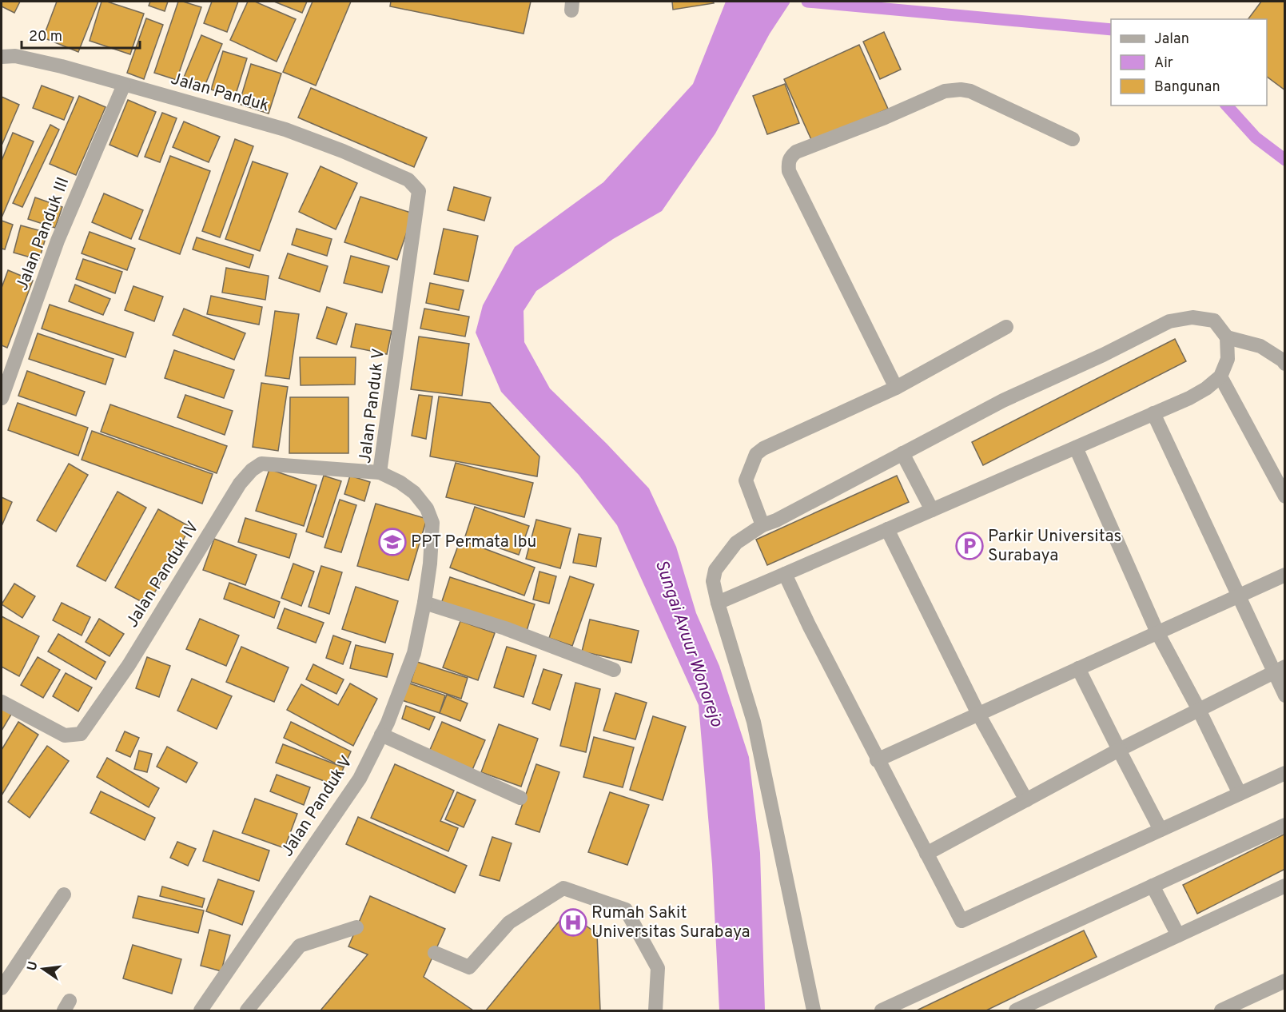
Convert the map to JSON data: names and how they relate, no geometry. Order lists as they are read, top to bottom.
{
  "streets": {
    "street": [
      "Jalan Panduk",
      "Jalan Panduk III",
      "Jalan Panduk V",
      "Jalan Panduk IV"
    ]
  },
  "crossings": [
    ["Jalan Panduk", "Jalan Panduk III"],
    ["Jalan Panduk", "Jalan Panduk V"],
    ["Jalan Panduk V", "Jalan Panduk IV"]
  ],
  "water": ["Sungai Avuur Wonorejo"],
  "places": {
    "school or university": ["PPT Permata Ibu"],
    "parking": ["Parkir Universitas Surabaya"],
    "hospital": ["Rumah Sakit Universitas Surabaya"]
  },
  "legend": ["Jalan", "Air", "Bangunan"],
  "scale_bar": "20 m",
  "north": "left"
}
